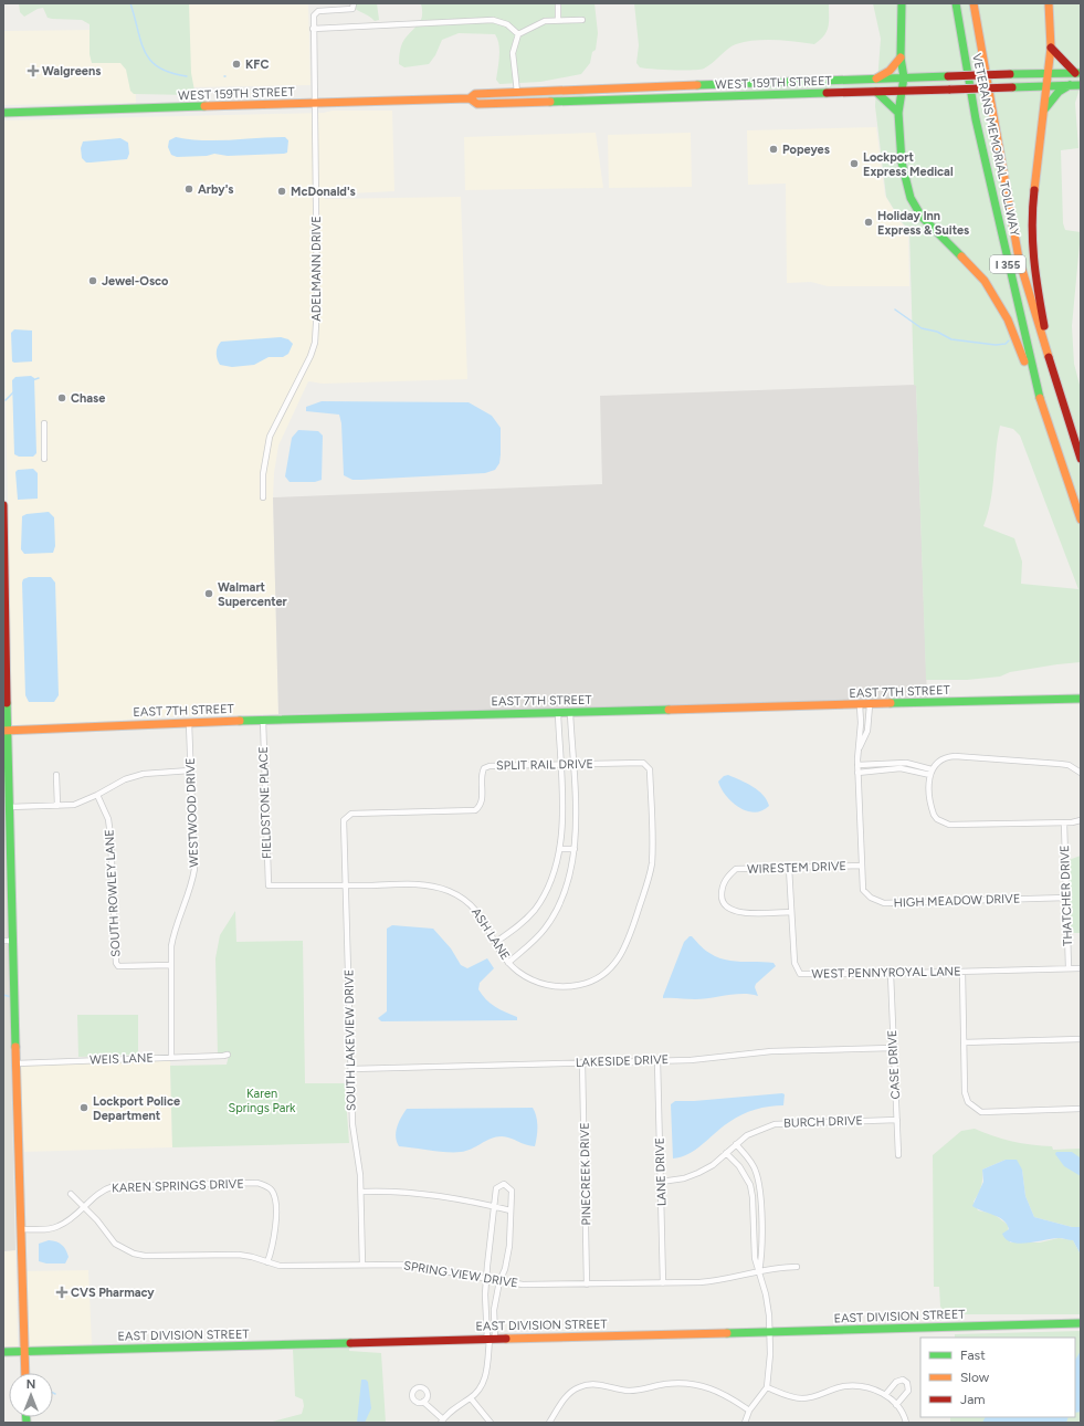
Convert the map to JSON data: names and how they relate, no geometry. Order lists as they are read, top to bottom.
{
  "streets": {
    "main road": [
      "WEST 159TH STREET",
      "VETERANS MEMORIAL TOLLWAY",
      "I 355",
      "EAST 7TH STREET",
      "EAST DIVISION STREET"
    ],
    "street": [
      "ADELMANN DRIVE",
      "SPLIT RAIL DRIVE",
      "FIELDSTONE PLACE",
      "WESTWOOD DRIVE",
      "WIRESTEM DRIVE",
      "SOUTH ROWLEY LANE",
      "THATCHER DRIVE",
      "HIGH MEADOW DRIVE",
      "ASH LANE",
      "WEST PENNYROYAL LANE",
      "SOUTH LAKEVIEW DRIVE",
      "WEIS LANE",
      "LAKESIDE DRIVE",
      "CASE DRIVE",
      "BURCH DRIVE",
      "LANE DRIVE",
      "PINECREEK DRIVE",
      "KAREN SPRINGS DRIVE",
      "SPRING VIEW DRIVE"
    ]
  },
  "crossings": [
    ["WEST 159TH STREET", "ADELMANN DRIVE"],
    ["EAST 7TH STREET", "FIELDSTONE PLACE"],
    ["EAST 7TH STREET", "WESTWOOD DRIVE"],
    ["EAST 7TH STREET", "HIGH MEADOW DRIVE"],
    ["SPLIT RAIL DRIVE", "ASH LANE"],
    ["SPLIT RAIL DRIVE", "SOUTH LAKEVIEW DRIVE"],
    ["FIELDSTONE PLACE", "ASH LANE"],
    ["WESTWOOD DRIVE", "SOUTH ROWLEY LANE"],
    ["WESTWOOD DRIVE", "WEIS LANE"],
    ["WIRESTEM DRIVE", "HIGH MEADOW DRIVE"],
    ["WIRESTEM DRIVE", "WEST PENNYROYAL LANE"],
    ["THATCHER DRIVE", "HIGH MEADOW DRIVE"],
    ["THATCHER DRIVE", "WEST PENNYROYAL LANE"],
    ["ASH LANE", "SOUTH LAKEVIEW DRIVE"],
    ["WEST PENNYROYAL LANE", "CASE DRIVE"],
    ["SOUTH LAKEVIEW DRIVE", "LAKESIDE DRIVE"],
    ["SOUTH LAKEVIEW DRIVE", "SPRING VIEW DRIVE"],
    ["LAKESIDE DRIVE", "CASE DRIVE"],
    ["LAKESIDE DRIVE", "LANE DRIVE"],
    ["LAKESIDE DRIVE", "PINECREEK DRIVE"],
    ["CASE DRIVE", "BURCH DRIVE"],
    ["BURCH DRIVE", "LANE DRIVE"],
    ["LANE DRIVE", "SPRING VIEW DRIVE"],
    ["PINECREEK DRIVE", "SPRING VIEW DRIVE"],
    ["KAREN SPRINGS DRIVE", "SPRING VIEW DRIVE"]
  ],
  "parks": ["Karen Springs Park"],
  "places": {
    "other": [
      "KFC",
      "Popeyes",
      "Lockport Express Medical",
      "Arby's",
      "McDonald's",
      "Holiday Inn Express & Suites",
      "Jewel-Osco",
      "Chase",
      "Walmart Supercenter",
      "Lockport Police Department"
    ],
    "health": ["Walgreens", "CVS Pharmacy"]
  },
  "legend": ["Fast", "Slow", "Jam"],
  "north": "top"
}
